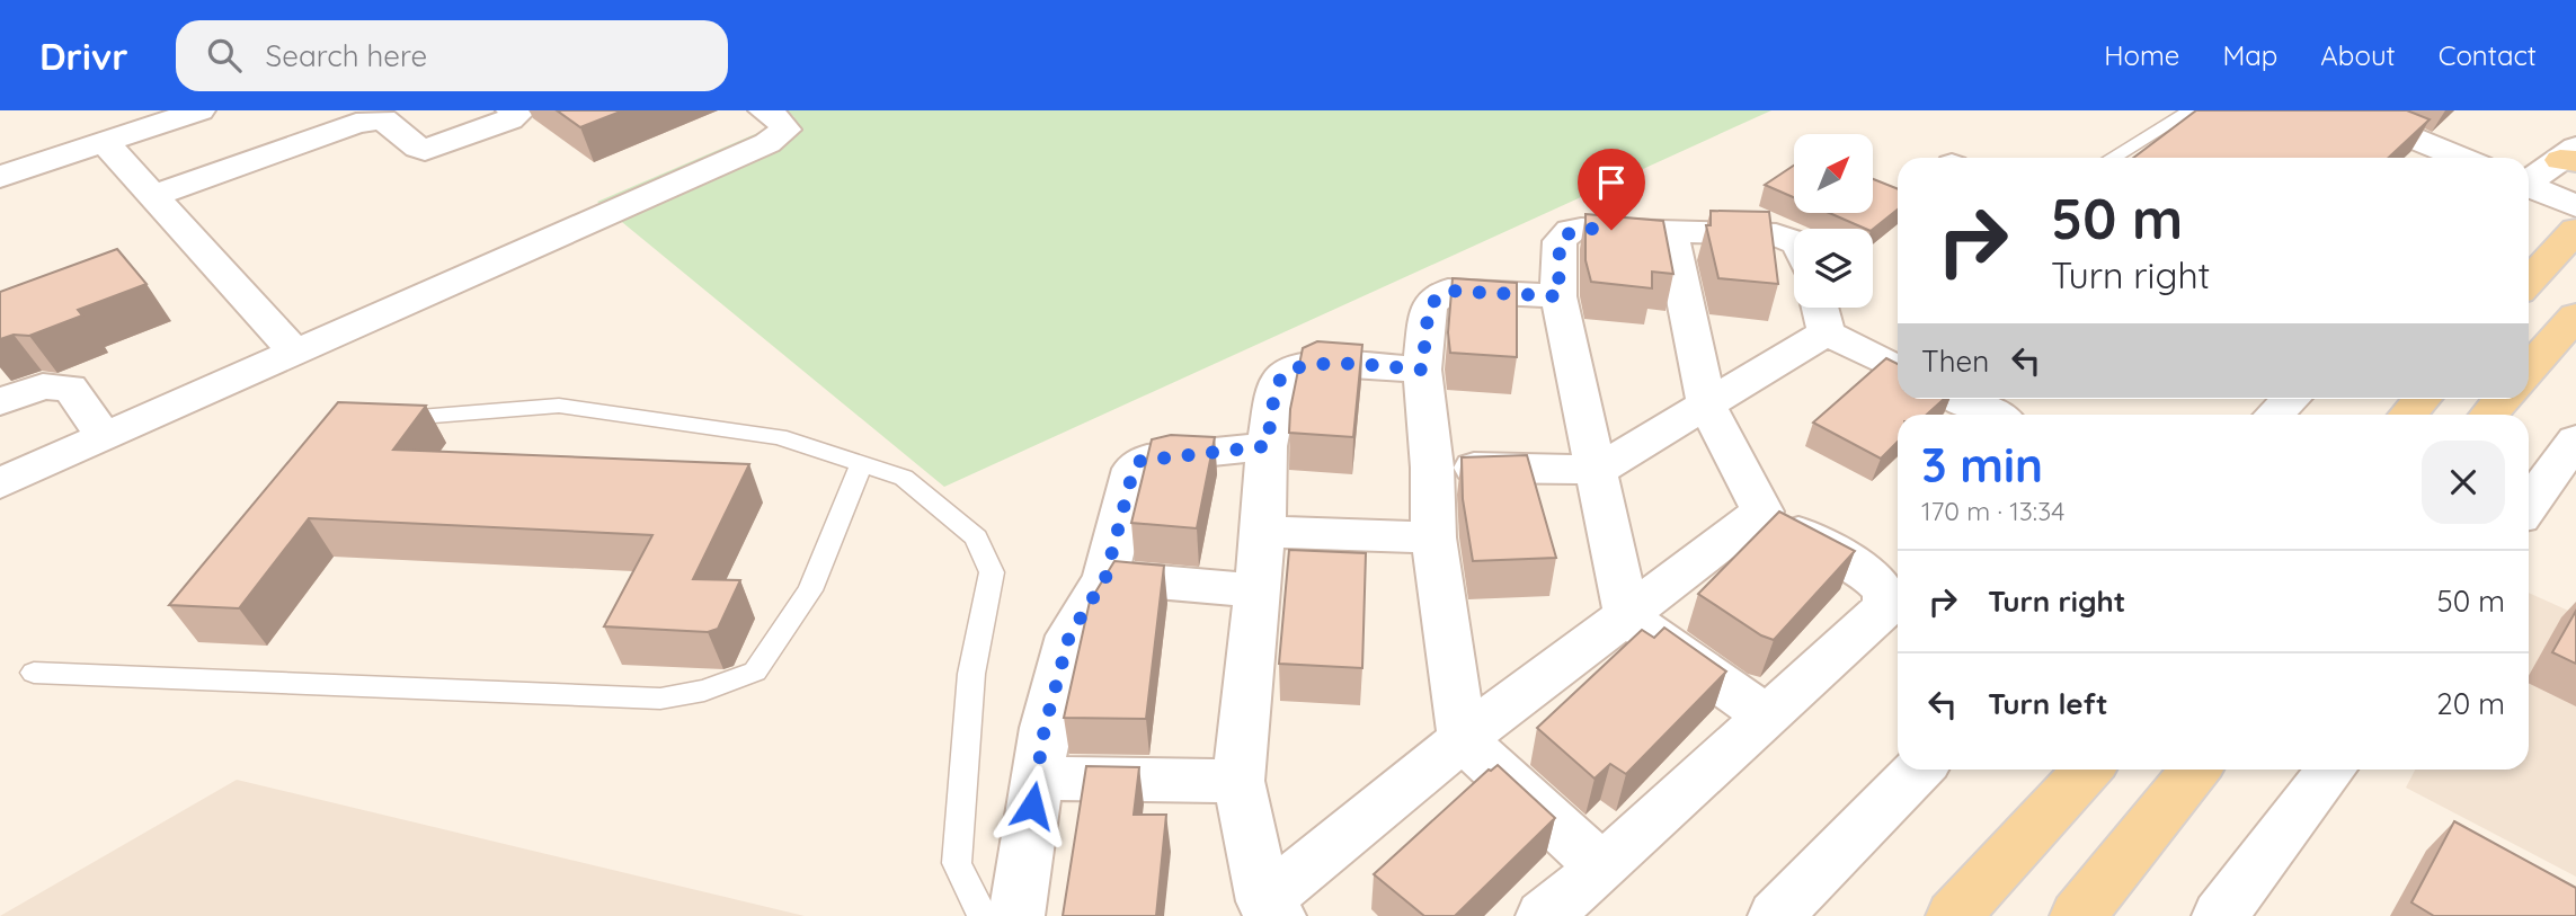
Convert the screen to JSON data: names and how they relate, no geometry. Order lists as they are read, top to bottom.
{
  "north": "top right",
  "page": {
    "header": "Drivr",
    "search": "Search here",
    "nav": [
      "Home",
      "Map",
      "About",
      "Contact"
    ],
    "turn": ["50 m", "Turn right"],
    "then": "Then",
    "heading": ["3 min", "170 m · 13:34"],
    "list": [
      {
        "name": "Turn right",
        "value": "50 m"
      },
      {
        "name": "Turn left",
        "value": "20 m"
      }
    ]
  }
}
